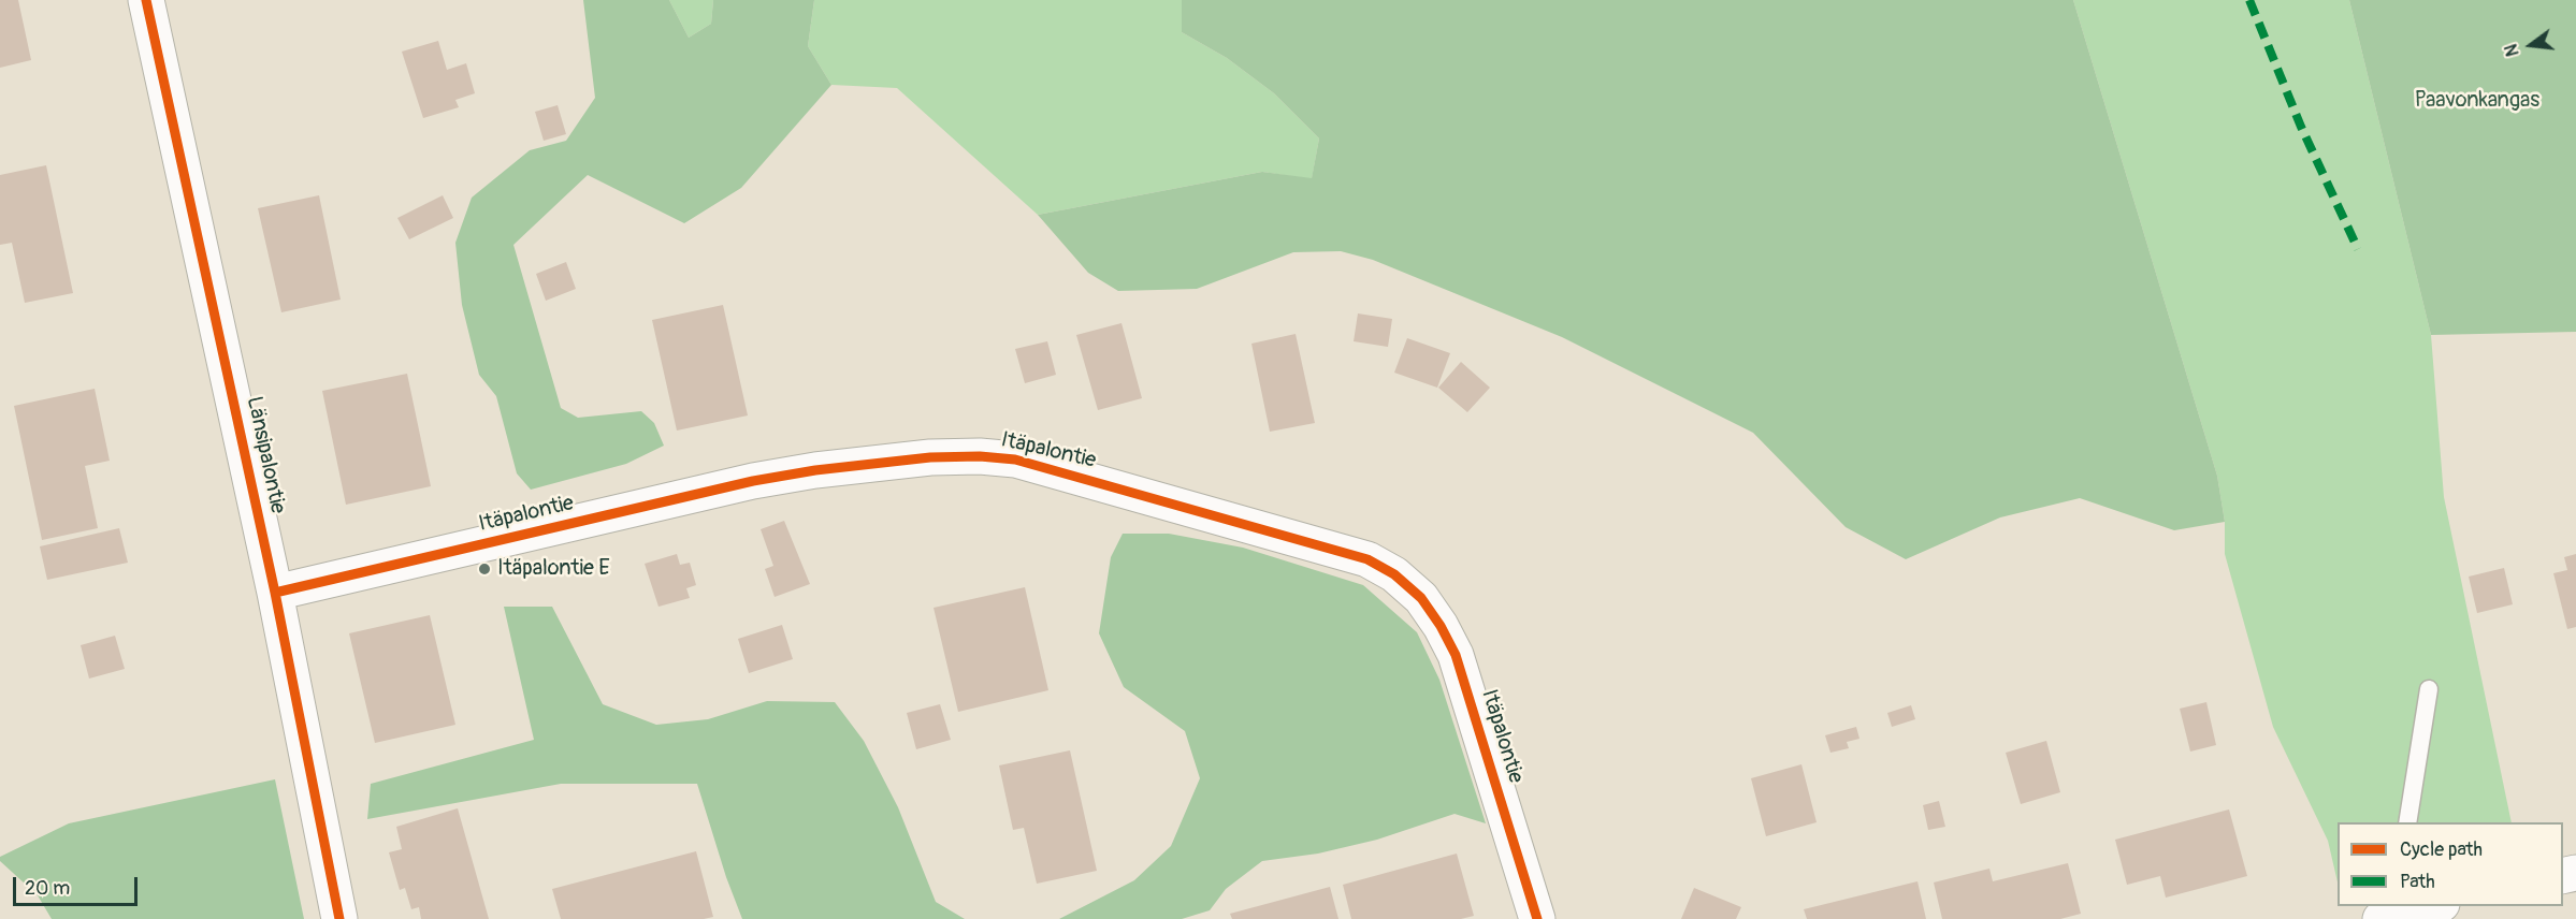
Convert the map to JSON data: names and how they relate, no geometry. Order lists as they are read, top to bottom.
{
  "streets": {
    "street": ["Itäpalontie", "Länsipalontie"]
  },
  "crossings": [
    ["Itäpalontie", "Länsipalontie"]
  ],
  "parks": ["Paavonkangas"],
  "places": ["Itäpalontie E"],
  "legend": ["Cycle path", "Path"],
  "scale_bar": "20 m",
  "north": "left"
}
